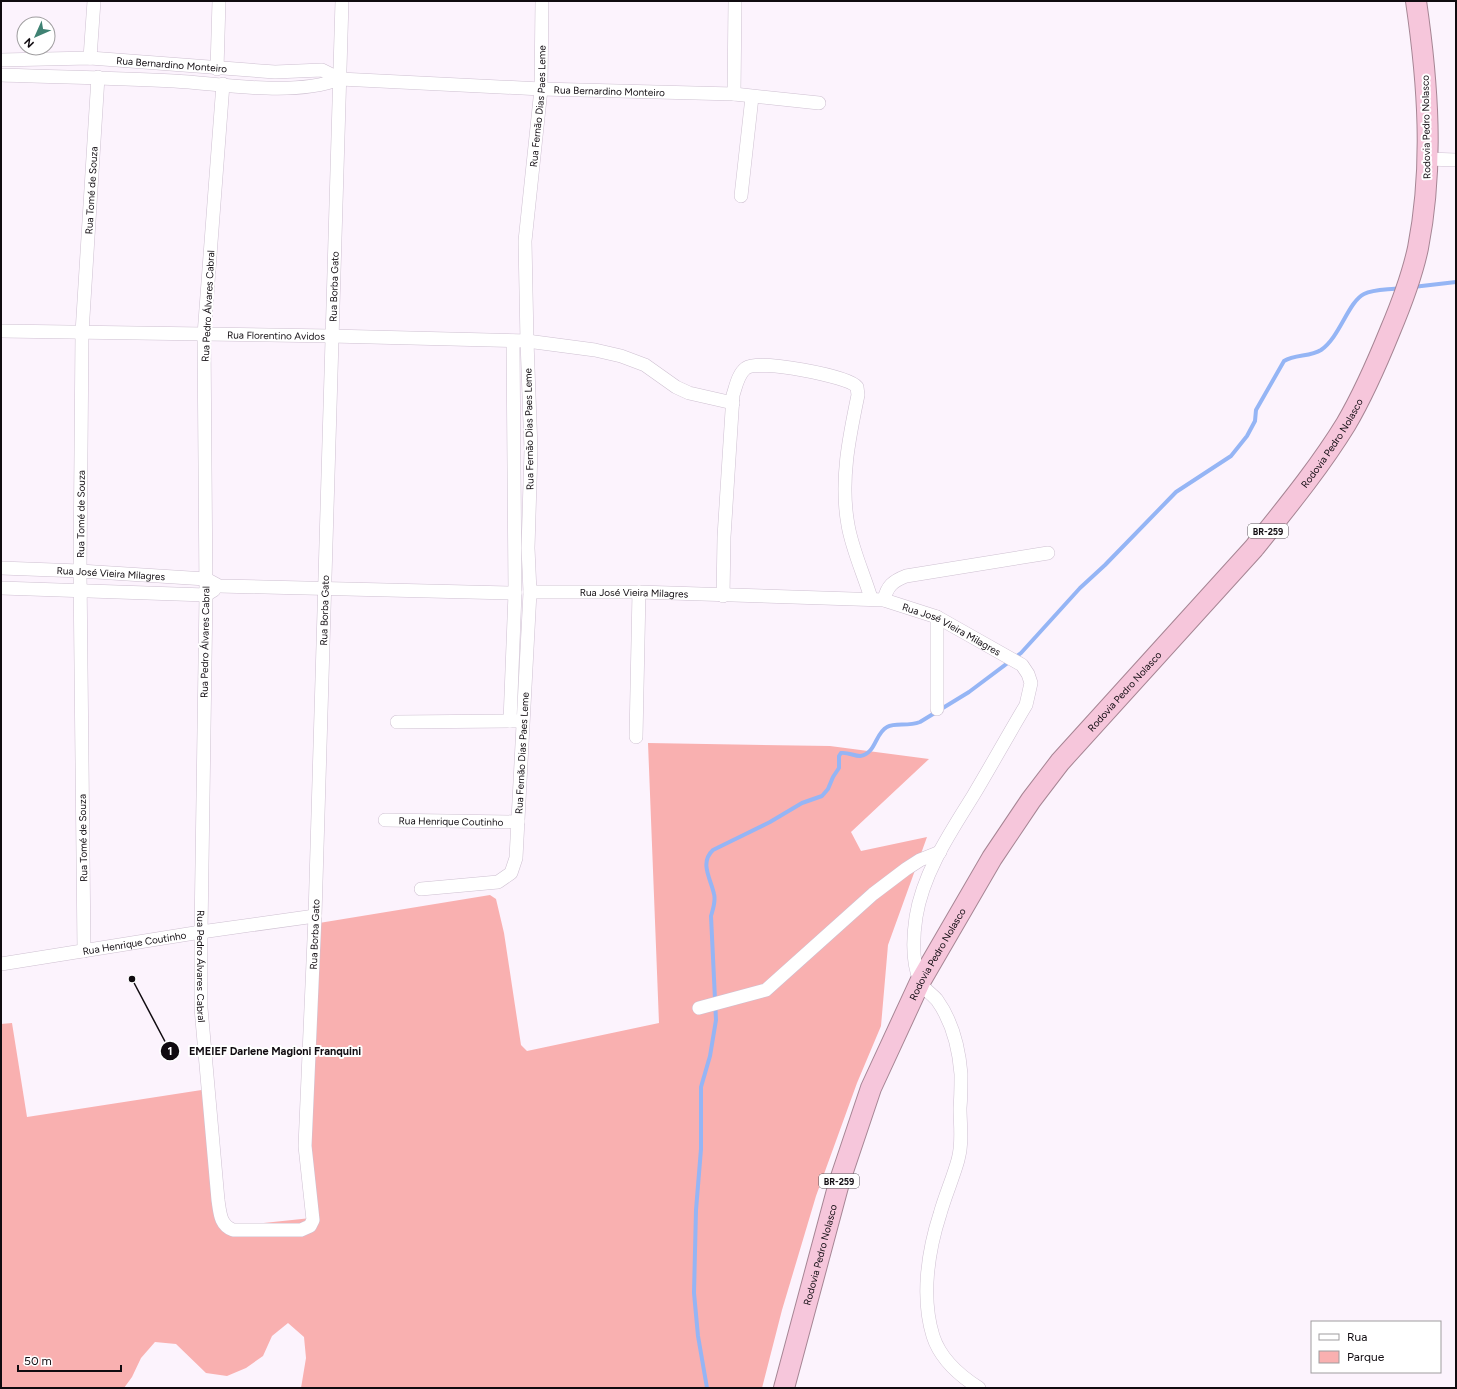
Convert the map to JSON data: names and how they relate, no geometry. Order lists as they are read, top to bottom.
{
  "streets": {
    "highway": ["Rodovia Pedro Nolasco", "BR-259"],
    "street": [
      "Rua Bernardino Monteiro",
      "Rua Fernão Dias Paes Leme",
      "Rua Tomé de Souza",
      "Rua Borba Gato",
      "Rua Pedro Álvares Cabral",
      "Rua Florentino Avidos",
      "Rua José Vieira Milagres",
      "Rua Henrique Coutinho"
    ]
  },
  "crossings": [
    ["Rua Bernardino Monteiro", "Rua Fernão Dias Paes Leme"],
    ["Rua Bernardino Monteiro", "Rua Tomé de Souza"],
    ["Rua Bernardino Monteiro", "Rua Borba Gato"],
    ["Rua Bernardino Monteiro", "Rua Pedro Álvares Cabral"],
    ["Rua Fernão Dias Paes Leme", "Rua Florentino Avidos"],
    ["Rua Fernão Dias Paes Leme", "Rua José Vieira Milagres"],
    ["Rua Fernão Dias Paes Leme", "Rua Henrique Coutinho"],
    ["Rodovia Pedro Nolasco", "Rua José Vieira Milagres"],
    ["Rua Tomé de Souza", "Rua Florentino Avidos"],
    ["Rua Tomé de Souza", "Rua José Vieira Milagres"],
    ["Rua Tomé de Souza", "Rua Henrique Coutinho"],
    ["Rua Borba Gato", "Rua Pedro Álvares Cabral"],
    ["Rua Borba Gato", "Rua Florentino Avidos"],
    ["Rua Borba Gato", "Rua José Vieira Milagres"],
    ["Rua Borba Gato", "Rua Henrique Coutinho"],
    ["Rua Pedro Álvares Cabral", "Rua Florentino Avidos"],
    ["Rua Pedro Álvares Cabral", "Rua José Vieira Milagres"],
    ["Rua Pedro Álvares Cabral", "Rua Henrique Coutinho"]
  ],
  "places": ["EMEIEF Darlene Magioni Franquini"],
  "legend": ["Rua", "Parque"],
  "scale_bar": "50 m",
  "north": "bottom left"
}
